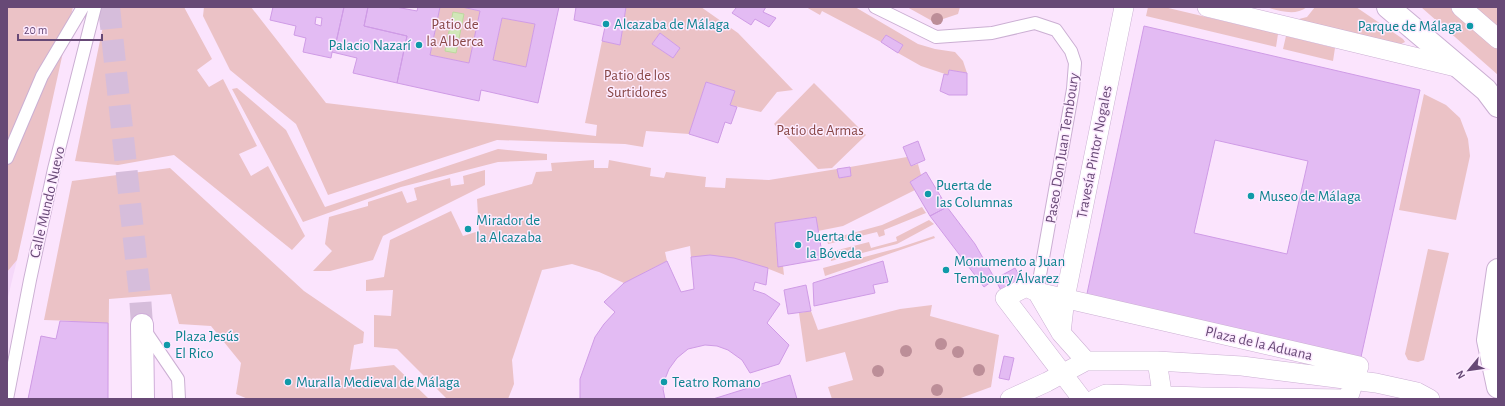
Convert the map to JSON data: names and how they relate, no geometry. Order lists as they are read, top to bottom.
{
  "streets": {
    "street": ["Travesía Pintor Nogales", "Plaza de la Aduana"],
    "lane": ["Paseo Don Juan Temboury", "Calle Mundo Nuevo"]
  },
  "crossings": [
    ["Paseo Don Juan Temboury", "Plaza de la Aduana"],
    ["Travesía Pintor Nogales", "Plaza de la Aduana"]
  ],
  "parks": ["Patio de la Alberca", "Patio de los Surtidores", "Patio de Armas"],
  "places": [
    "Alcazaba de Málaga",
    "Parque de Málaga",
    "Palacio Nazarí",
    "Puerta de las Columnas",
    "Museo de Málaga",
    "Mirador de la Alcazaba",
    "Puerta de la Bóveda",
    "Monumento a Juan Temboury Álvarez",
    "Plaza Jesús El Rico",
    "Muralla Medieval de Málaga",
    "Teatro Romano"
  ],
  "scale_bar": "20 m",
  "north": "bottom left"
}
